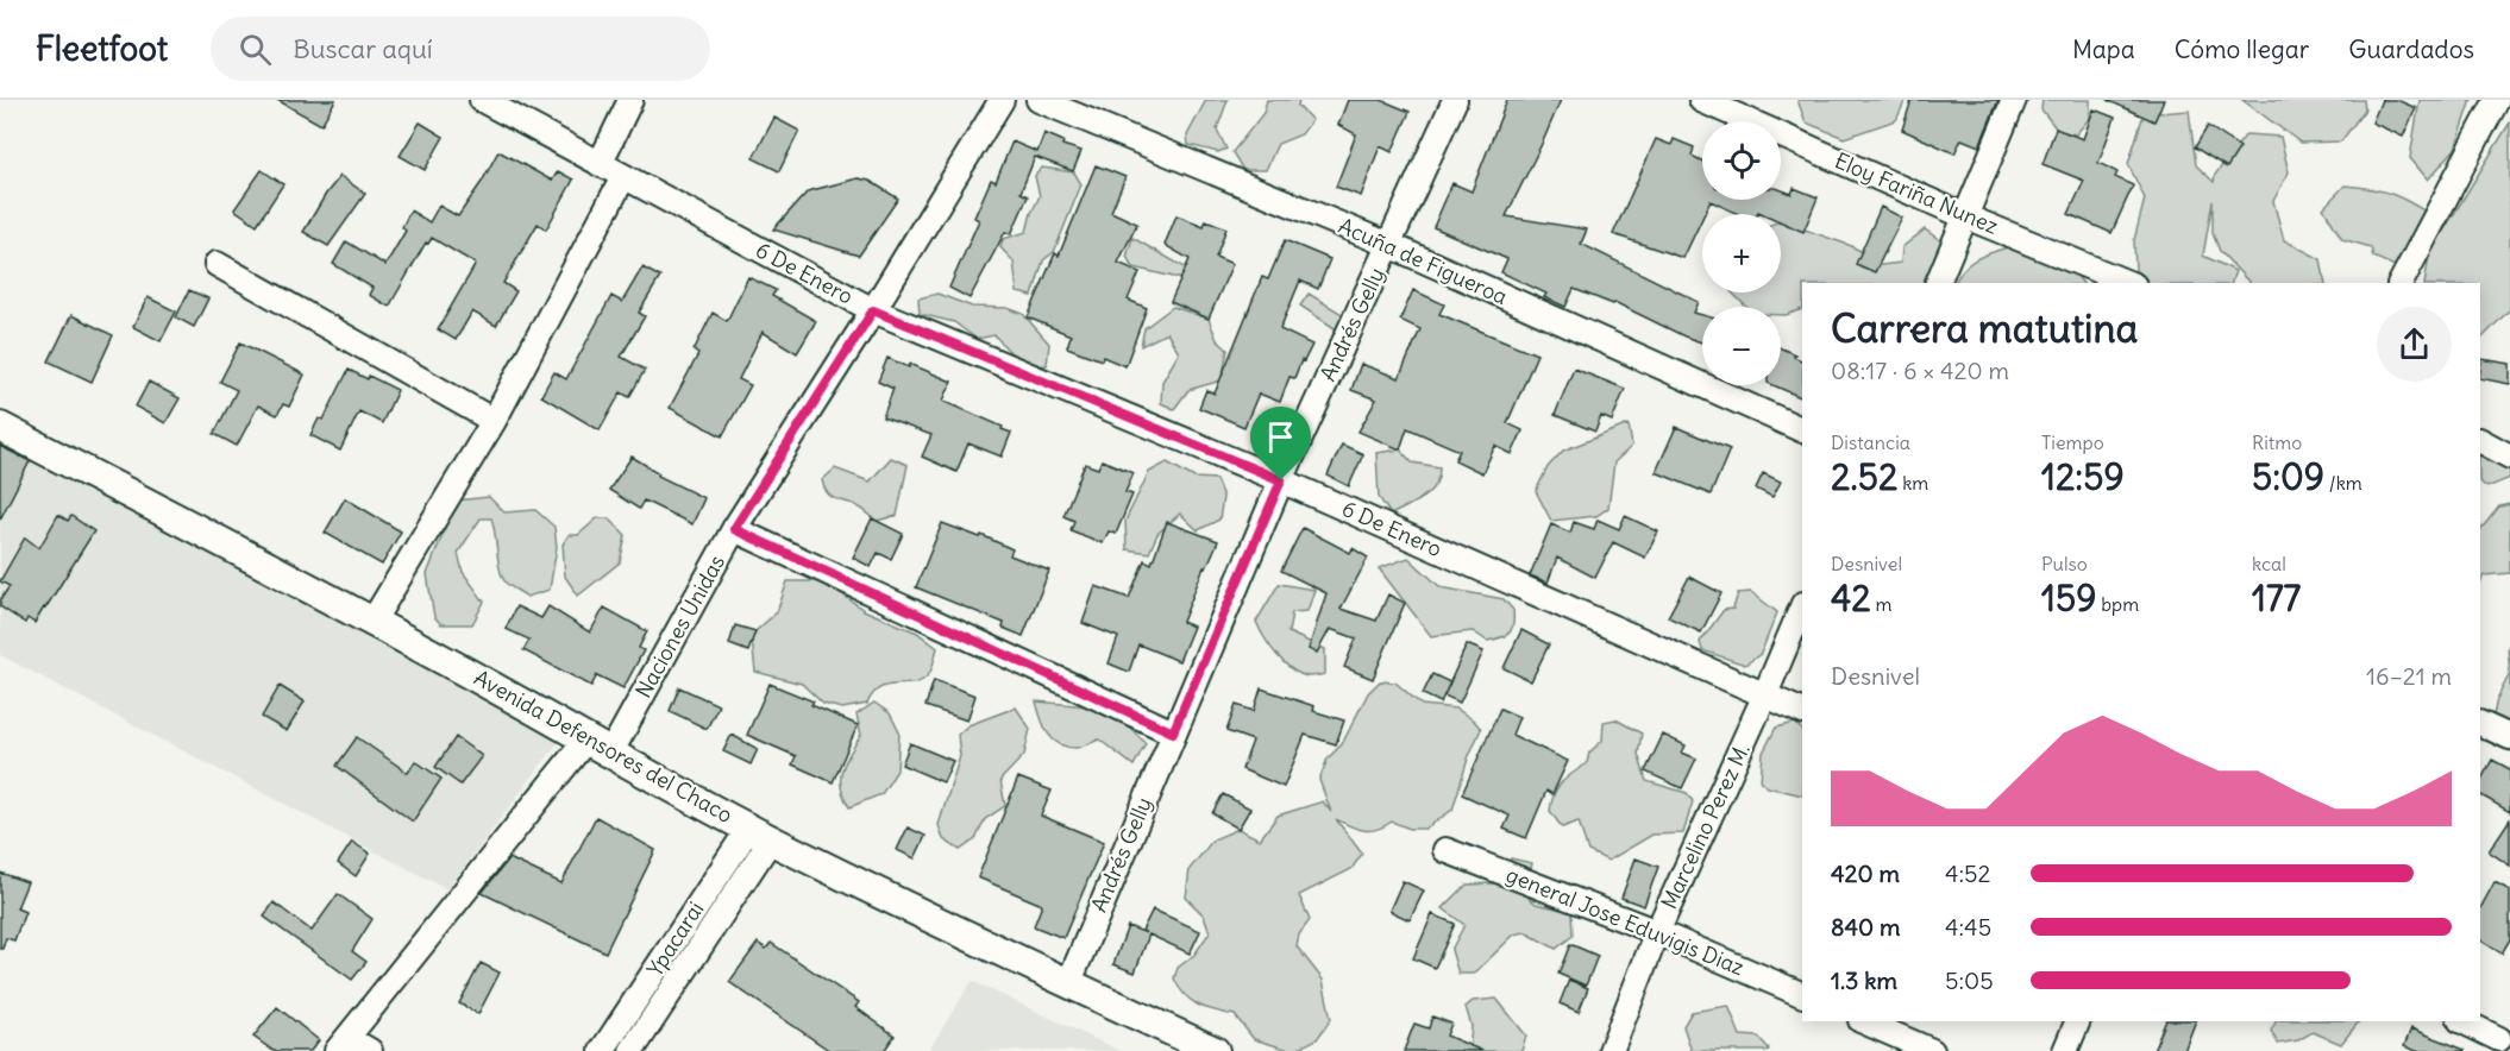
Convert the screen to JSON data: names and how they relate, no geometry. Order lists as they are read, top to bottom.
{
  "streets": {
    "main road": ["Avenida Defensores del Chaco"],
    "street": [
      "Eloy Fariña Nunez",
      "Acuña de Figueroa",
      "6 De Enero",
      "Andrés Gelly",
      "Naciones Unidas",
      "Marcelino Perez M.",
      "general Jose Eduvigis Diaz",
      "Ypacarai"
    ]
  },
  "crossings": [
    ["Acuña de Figueroa", "Andrés Gelly"],
    ["6 De Enero", "Andrés Gelly"],
    ["6 De Enero", "Naciones Unidas"],
    ["6 De Enero", "Marcelino Perez M."],
    ["Andrés Gelly", "Avenida Defensores del Chaco"],
    ["Naciones Unidas", "Avenida Defensores del Chaco"],
    ["Avenida Defensores del Chaco", "Ypacarai"],
    ["Marcelino Perez M.", "general Jose Eduvigis Diaz"]
  ],
  "page": {
    "header": "Fleetfoot",
    "search": "Buscar aquí",
    "nav": ["Mapa", "Cómo llegar", "Guardados"],
    "map_buttons": ["+", "−"],
    "heading": ["Carrera matutina", "08:17 · 6 × 420 m"],
    "stats": [
      ["Distancia", "2.52 km"],
      ["Tiempo", "12:59"],
      ["Ritmo", "5:09 /km"],
      ["Desnivel", "42 m"],
      ["Pulso", "159 bpm"],
      ["kcal", "177"]
    ],
    "chart": ["Desnivel", "16–21 m"],
    "list": [
      {
        "name": "420 m",
        "note": "4:52"
      },
      {
        "name": "840 m",
        "note": "4:45"
      },
      {
        "name": "1.3 km",
        "note": "5:05"
      }
    ]
  }
}
